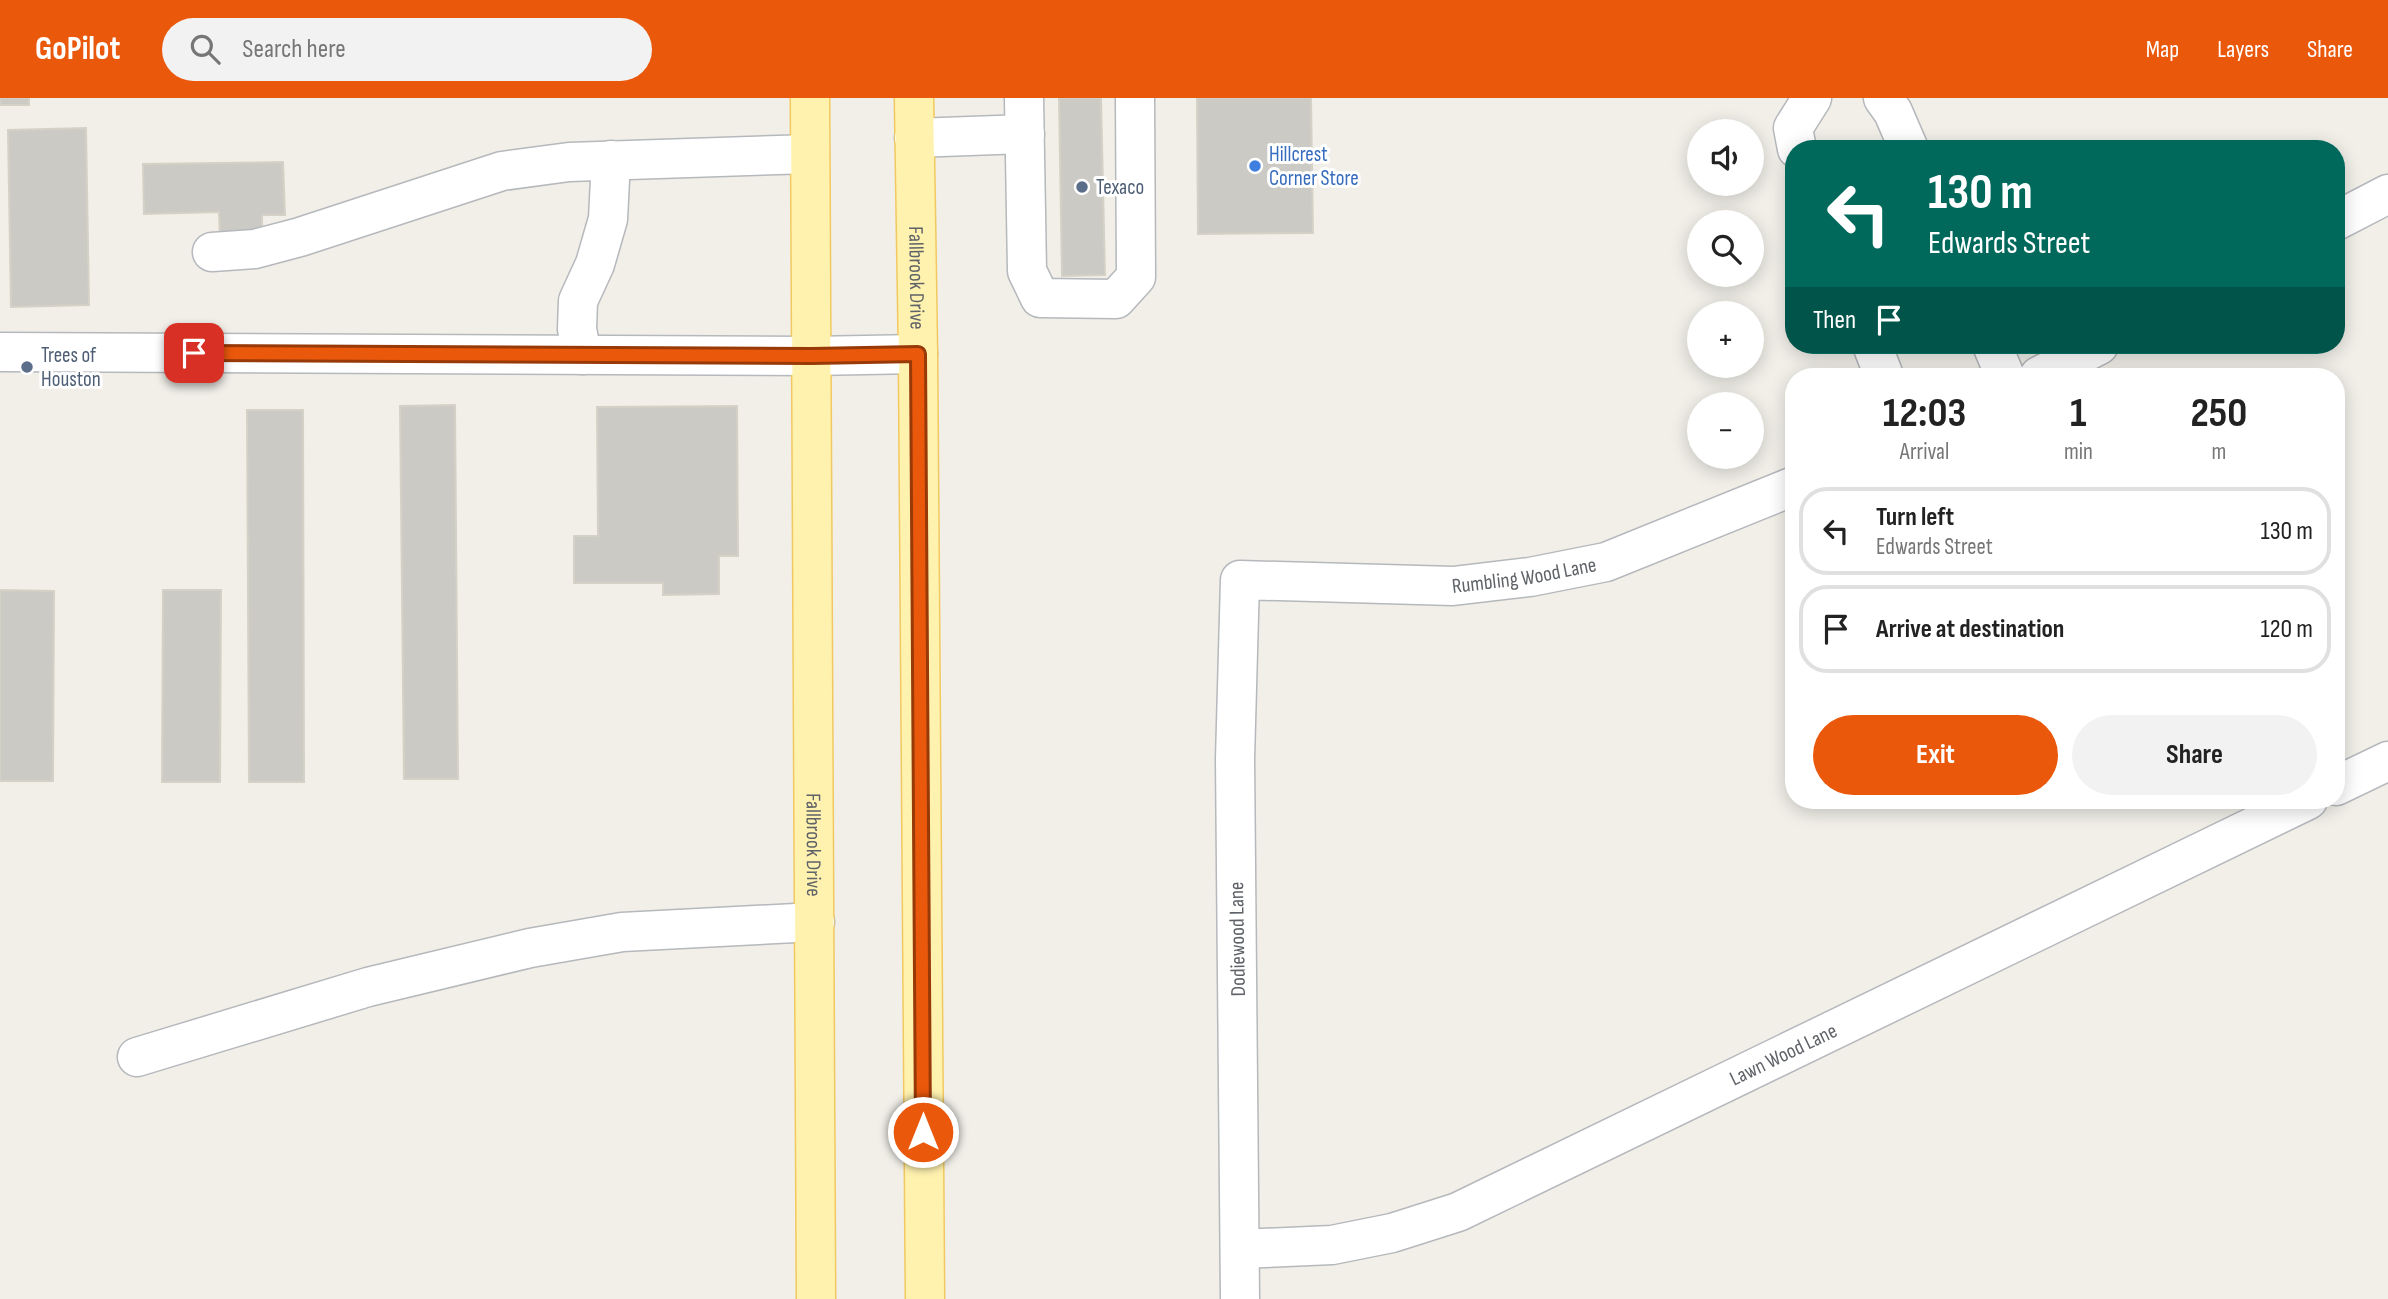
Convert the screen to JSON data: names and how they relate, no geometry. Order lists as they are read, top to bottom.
{
  "streets": {
    "main road": ["Fallbrook Drive"],
    "street": ["Rumbling Wood Lane", "Dodiewood Lane", "Lawn Wood Lane"]
  },
  "crossings": [
    ["Rumbling Wood Lane", "Dodiewood Lane"],
    ["Dodiewood Lane", "Lawn Wood Lane"]
  ],
  "places": ["Hillcrest Corner Store", "Texaco", "Trees of Houston"],
  "page": {
    "header": "GoPilot",
    "search": "Search here",
    "nav": ["Map", "Layers", "Share"],
    "map_buttons": ["+", "−"],
    "turn": ["130 m", "Edwards Street"],
    "then": "Then",
    "eta": [
      "12:03",
      "Arrival",
      "1",
      "min",
      "250",
      "m"
    ],
    "list": [
      {
        "name": "Turn left",
        "note": "Edwards Street",
        "value": "130 m"
      },
      {
        "name": "Arrive at destination",
        "value": "120 m"
      }
    ],
    "buttons": ["Exit", "Share"]
  }
}
